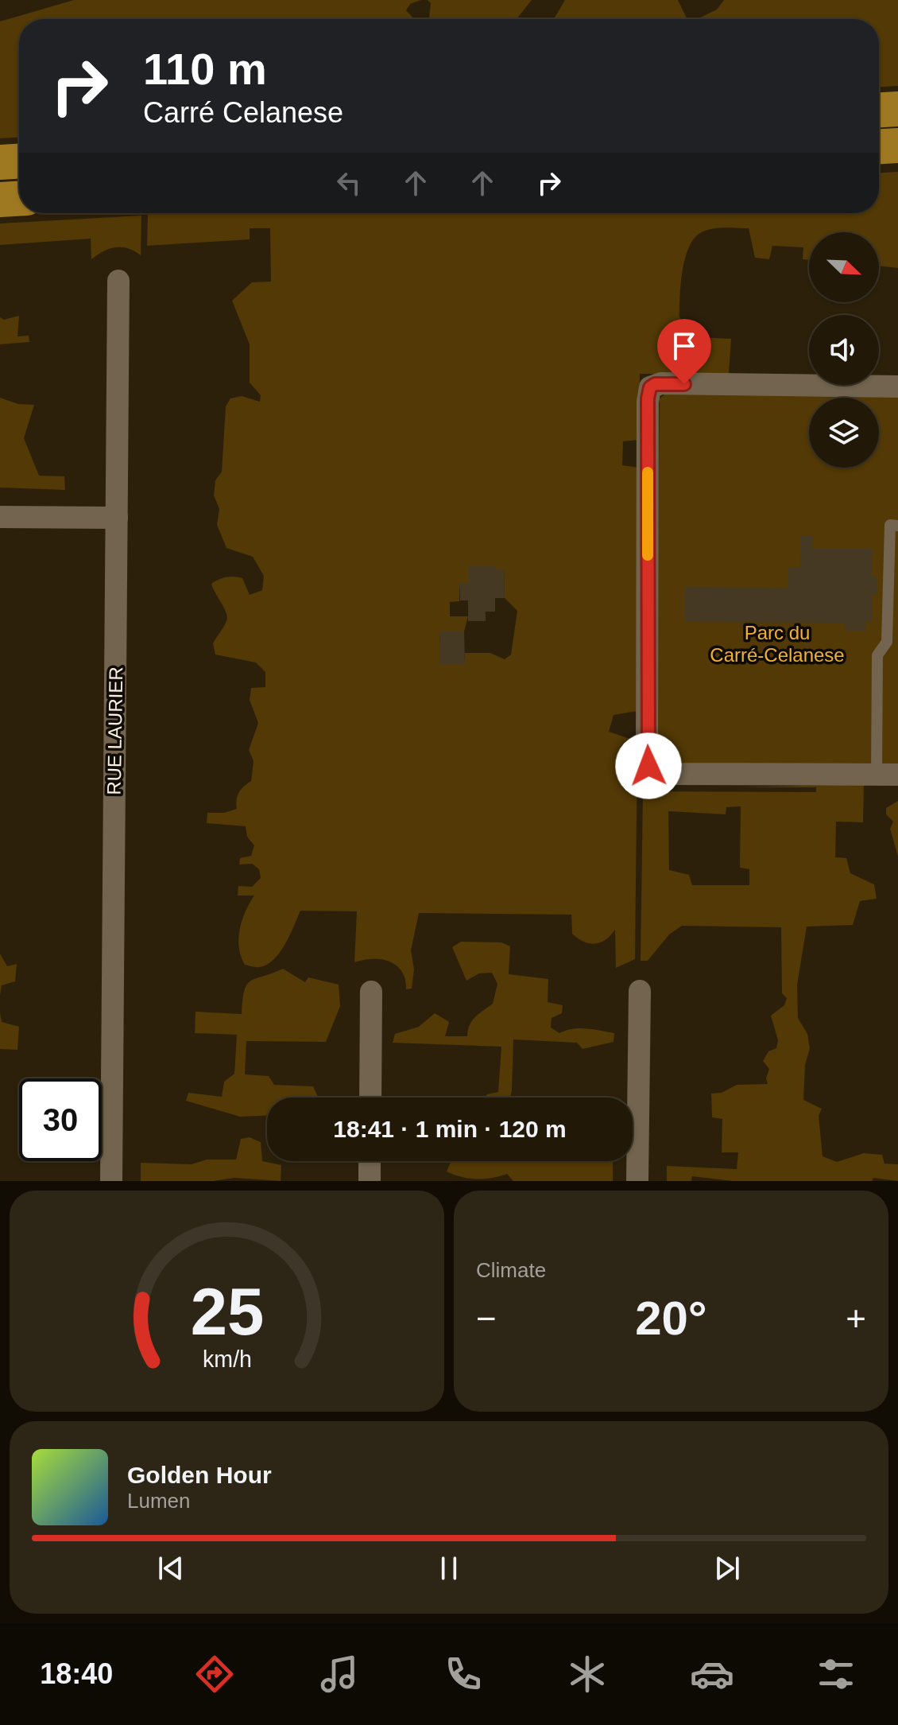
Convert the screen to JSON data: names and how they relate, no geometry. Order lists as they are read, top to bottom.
{
  "streets": {
    "street": ["RUE LAURIER"]
  },
  "parks": ["Parc du Carré-Celanese"],
  "north": "bottom right",
  "page": {
    "turn": ["110 m", "Carré Celanese"],
    "limit": "30",
    "trip": "18:41 · 1 min · 120 m",
    "tile": "Climate",
    "heat": ["−", "20°", "+"],
    "song": ["Golden Hour", "Lumen"],
    "tabs": "18:40",
    "gauge": ["25", "km/h"]
  }
}
